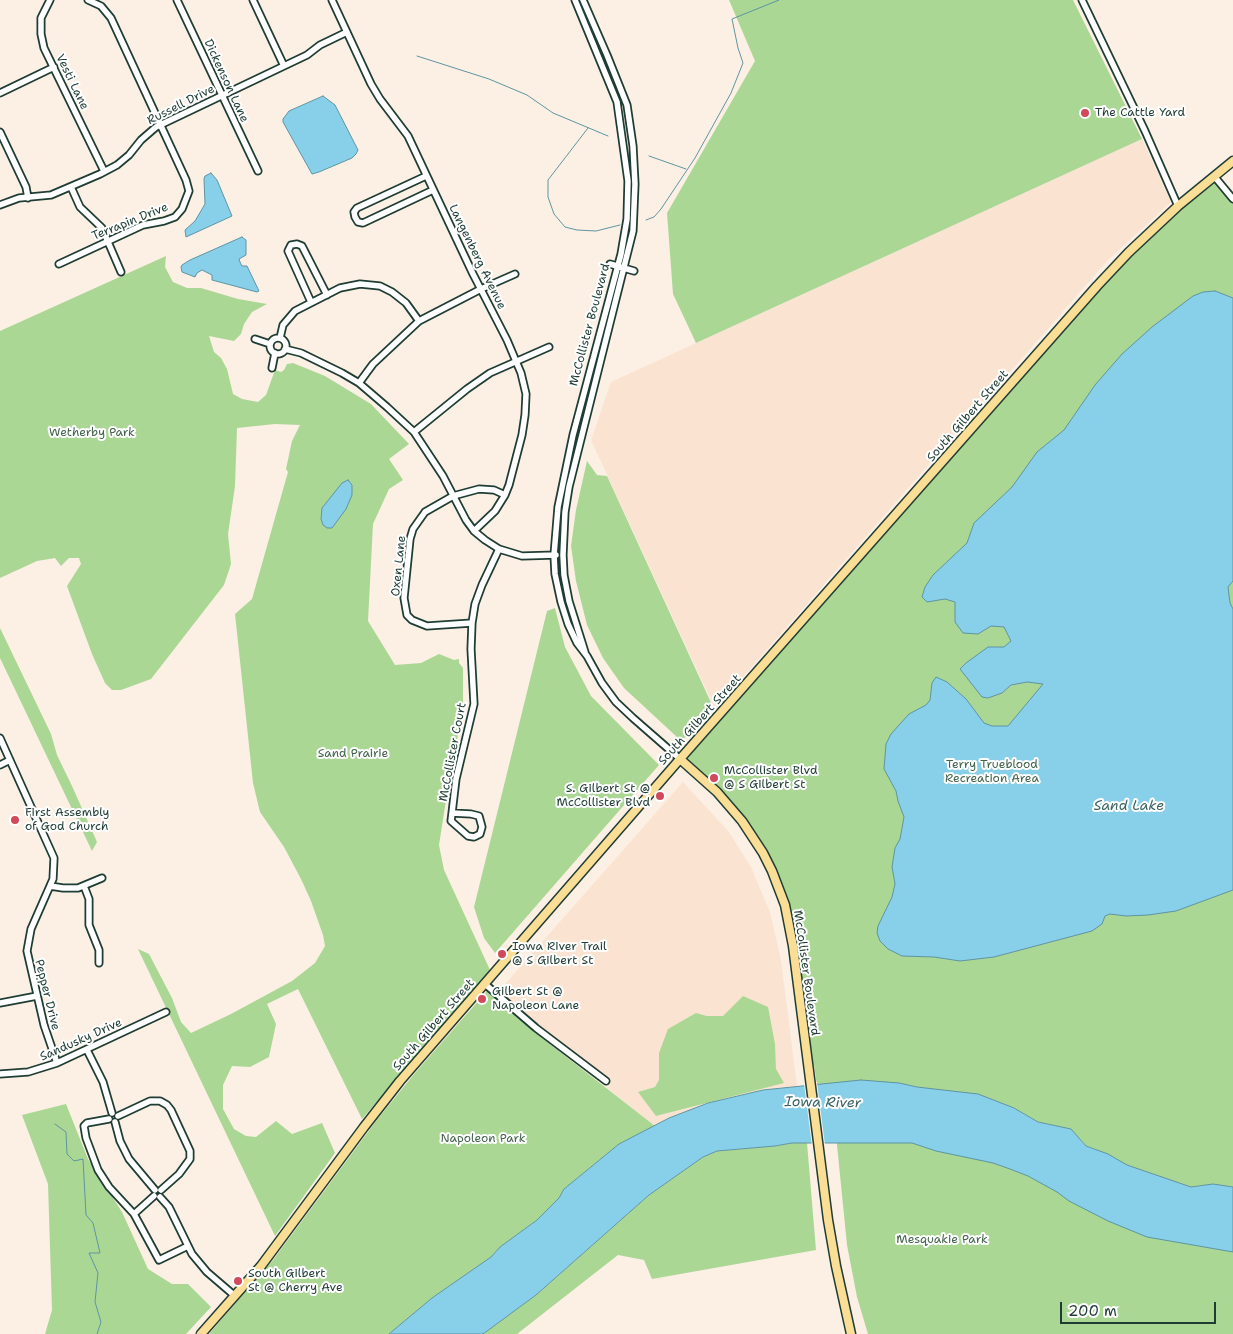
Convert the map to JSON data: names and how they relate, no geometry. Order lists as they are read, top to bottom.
{
  "streets": {
    "main road": ["McCollister Boulevard", "South Gilbert Street"],
    "street": [
      "Dickenson Lane",
      "Vesti Lane",
      "Russell Drive",
      "Terrapin Drive",
      "Langenberg Avenue",
      "Oxen Lane",
      "McCollister Court",
      "Pepper Drive",
      "Sandusky Drive"
    ]
  },
  "crossings": [
    ["Dickenson Lane", "Russell Drive"],
    ["Vesti Lane", "Russell Drive"],
    ["Russell Drive", "Terrapin Drive"],
    ["Russell Drive", "Langenberg Avenue"],
    ["Langenberg Avenue", "Oxen Lane"],
    ["McCollister Boulevard", "South Gilbert Street"],
    ["Oxen Lane", "McCollister Court"],
    ["Pepper Drive", "Sandusky Drive"]
  ],
  "water": ["Sand Lake", "Iowa River"],
  "parks": [
    "Wetherby Park",
    "Sand Prairie",
    "Terry Trueblood Recreation Area",
    "Napoleon Park",
    "Mesquakie Park"
  ],
  "places": [
    "The Cattle Yard",
    "McCollister Blvd @ S Gilbert St",
    "S. Gilbert St @ McCollister Blvd",
    "First Assembly of God Church",
    "Iowa River Trail @ S Gilbert St",
    "Gilbert St @ Napoleon Lane",
    "South Gilbert St @ Cherry Ave"
  ],
  "scale_bar": "200 m"
}
